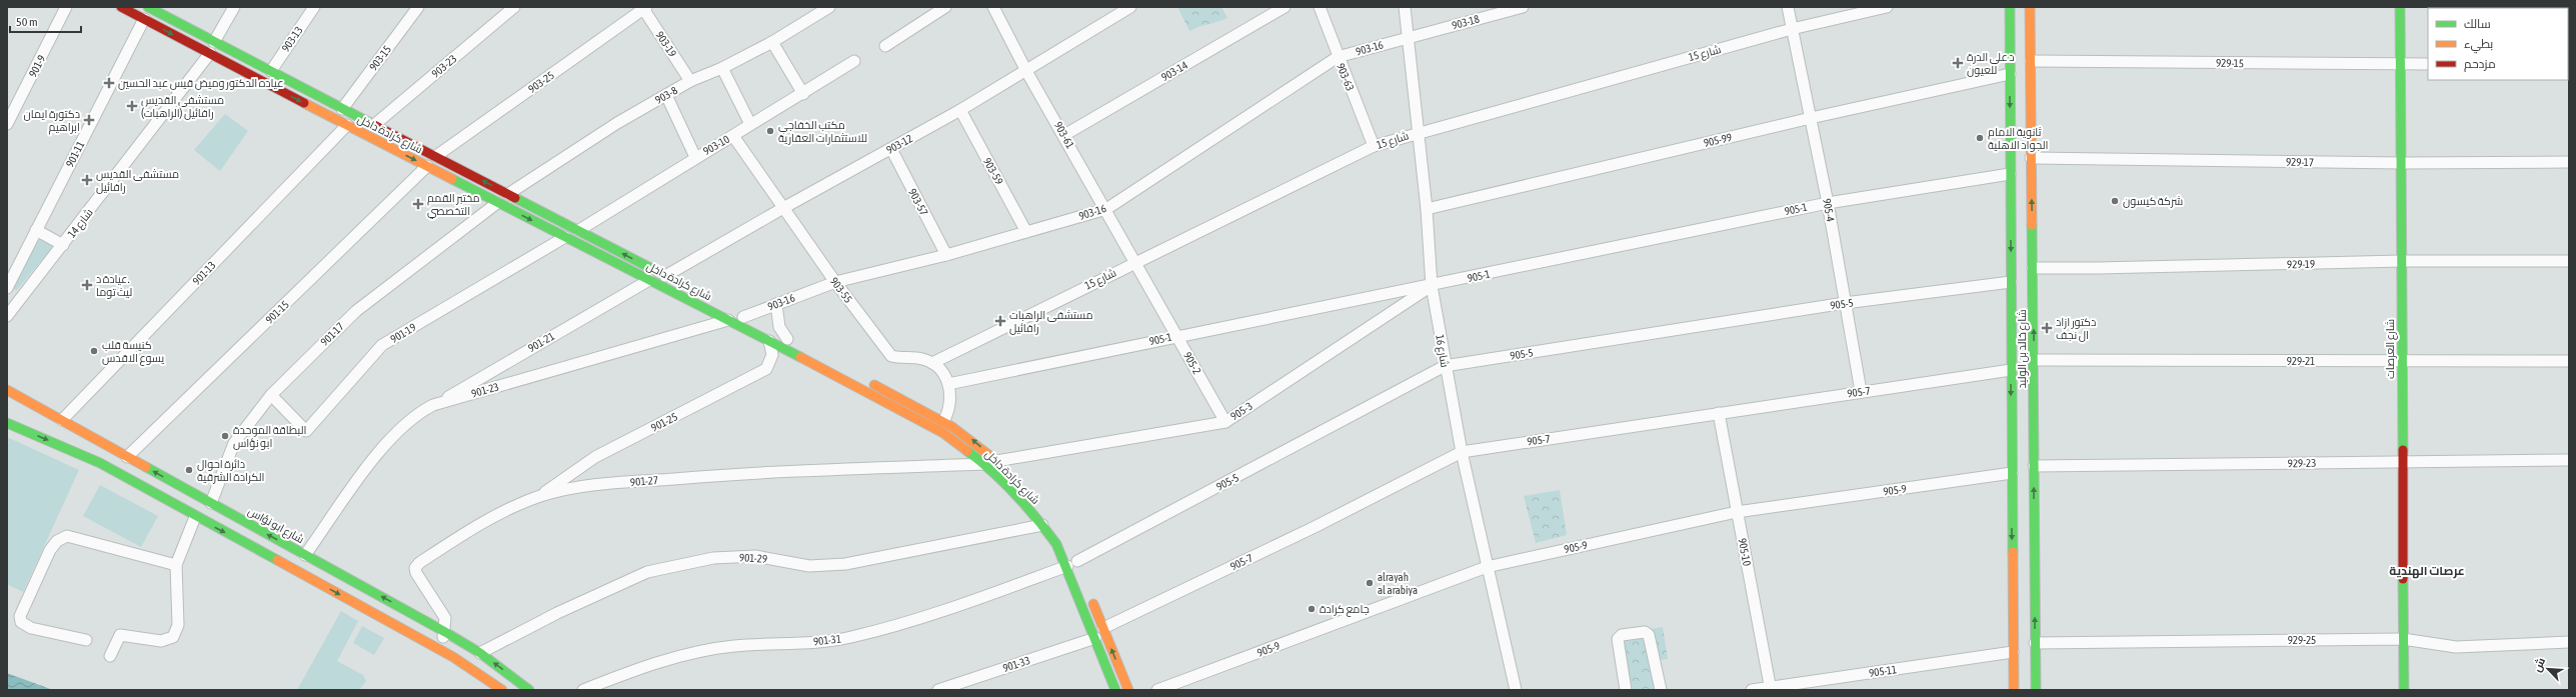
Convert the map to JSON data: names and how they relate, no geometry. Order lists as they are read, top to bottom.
{
  "streets": {
    "main road": [
      "شارع كرادة داخل",
      "شارع خالد بن الوليد",
      "شارع العرصات",
      "شارع ابو نؤاس"
    ],
    "street": [
      "903-18",
      "903-13",
      "903-19",
      "903-16",
      "شارع 15",
      "903-15",
      "929-15",
      "901-9",
      "903-23",
      "903-14",
      "903-63",
      "903-25",
      "903-8",
      "903-61",
      "905-99",
      "903-12",
      "903-10",
      "901-11",
      "929-17",
      "903-59",
      "903-57",
      "905-1",
      "905-4",
      "شارع 14",
      "929-19",
      "901-13",
      "903-55",
      "905-5",
      "901-15",
      "901-19",
      "901-17",
      "901-21",
      "شارع 16",
      "929-21",
      "905-2",
      "901-23",
      "905-7",
      "905-3",
      "901-25",
      "929-23",
      "901-27",
      "905-9",
      "905-10",
      "901-29",
      "901-31",
      "929-25",
      "901-33",
      "905-11"
    ]
  },
  "crossings": [
    ["903-18", "903-16"],
    ["903-18", "شارع 16"],
    ["903-13", "شارع كرادة داخل"],
    ["903-19", "903-25"],
    ["903-19", "903-8"],
    ["903-16", "903-63"],
    ["903-16", "شارع كرادة داخل"],
    ["903-16", "903-61"],
    ["903-16", "903-59"],
    ["903-16", "903-57"],
    ["903-16", "903-55"],
    ["903-16", "شارع 16"],
    ["903-16", "901-23"],
    ["شارع 15", "903-63"],
    ["شارع 15", "903-61"],
    ["شارع 15", "905-4"],
    ["شارع 15", "903-55"],
    ["شارع 15", "شارع 16"],
    ["شارع 15", "905-2"],
    ["903-15", "شارع كرادة داخل"],
    ["929-15", "شارع خالد بن الوليد"],
    ["929-15", "شارع العرصات"],
    ["903-23", "شارع كرادة داخل"],
    ["903-14", "903-61"],
    ["903-25", "شارع كرادة داخل"],
    ["903-8", "شارع كرادة داخل"],
    ["شارع كرادة داخل", "903-12"],
    ["شارع كرادة داخل", "903-10"],
    ["شارع كرادة داخل", "901-11"],
    ["شارع كرادة داخل", "شارع 14"],
    ["شارع كرادة داخل", "901-13"],
    ["شارع كرادة داخل", "905-5"],
    ["شارع كرادة داخل", "901-15"],
    ["شارع كرادة داخل", "901-19"],
    ["شارع كرادة داخل", "901-17"],
    ["شارع كرادة داخل", "901-21"],
    ["شارع كرادة داخل", "901-23"],
    ["شارع كرادة داخل", "905-3"],
    ["شارع كرادة داخل", "901-25"],
    ["شارع كرادة داخل", "901-27"],
    ["شارع كرادة داخل", "901-29"],
    ["شارع كرادة داخل", "901-31"],
    ["شارع كرادة داخل", "901-33"],
    ["903-61", "903-12"],
    ["903-61", "905-2"],
    ["905-99", "905-4"],
    ["905-99", "شارع خالد بن الوليد"],
    ["905-99", "شارع 16"],
    ["903-12", "903-59"],
    ["903-12", "903-57"],
    ["903-12", "903-55"],
    ["903-10", "903-55"],
    ["929-17", "شارع خالد بن الوليد"],
    ["929-17", "شارع العرصات"],
    ["905-1", "905-4"],
    ["905-1", "شارع خالد بن الوليد"],
    ["905-1", "شارع 16"],
    ["905-1", "905-2"],
    ["905-1", "905-3"],
    ["905-4", "905-5"],
    ["905-4", "905-7"],
    ["929-19", "شارع خالد بن الوليد"],
    ["929-19", "شارع العرصات"],
    ["901-13", "شارع ابو نؤاس"],
    ["905-5", "شارع خالد بن الوليد"],
    ["905-5", "شارع 16"],
    ["905-5", "901-31"],
    ["901-15", "شارع ابو نؤاس"],
    ["901-19", "901-17"],
    ["901-17", "شارع ابو نؤاس"],
    ["901-21", "901-23"],
    ["شارع خالد بن الوليد", "929-21"],
    ["شارع خالد بن الوليد", "905-7"],
    ["شارع خالد بن الوليد", "929-23"],
    ["شارع خالد بن الوليد", "905-9"],
    ["شارع خالد بن الوليد", "929-25"],
    ["شارع خالد بن الوليد", "905-11"],
    ["شارع العرصات", "929-21"],
    ["شارع العرصات", "929-23"],
    ["شارع العرصات", "929-25"],
    ["شارع 16", "905-7"],
    ["شارع 16", "905-3"],
    ["شارع 16", "905-9"],
    ["905-2", "905-3"],
    ["901-23", "شارع ابو نؤاس"],
    ["905-7", "905-10"],
    ["901-25", "901-27"],
    ["901-27", "شارع ابو نؤاس"],
    ["905-9", "905-10"],
    ["شارع ابو نؤاس", "901-29"],
    ["905-10", "905-11"]
  ],
  "districts": ["عرصات الهندية"],
  "places": {
    "health": [
      "د علي الدرة للعيون",
      "عياده الدكتور وميض قيس عبد الحسين",
      "مستشفى القديس رافائيل (الراهبات)",
      "دكتورة ايمان ابراهيم",
      "مستشفى القديس رافائيل",
      "مختبر القمم التخصصي",
      "عيادة د. ليث توما",
      "مستشفى الراهبات رافائيل",
      "دكتور ازاد ال نجف"
    ],
    "other": [
      "مكتب الخفاجي للاستثمارات العقارية",
      "ثانوية الامام الجواد الاهلية",
      "شركة كيسون",
      "كنيسة قلب يسوع الاقدس",
      "البطاقة الموحدة ابو نؤاس",
      "دائرة احوال الكرادة الشرقية",
      "alrayah al arabiya",
      "جامع كرادة"
    ]
  },
  "legend": ["سالك", "بطيء", "مزدحم"],
  "scale_bar": "50 m",
  "north": "top left"
}
